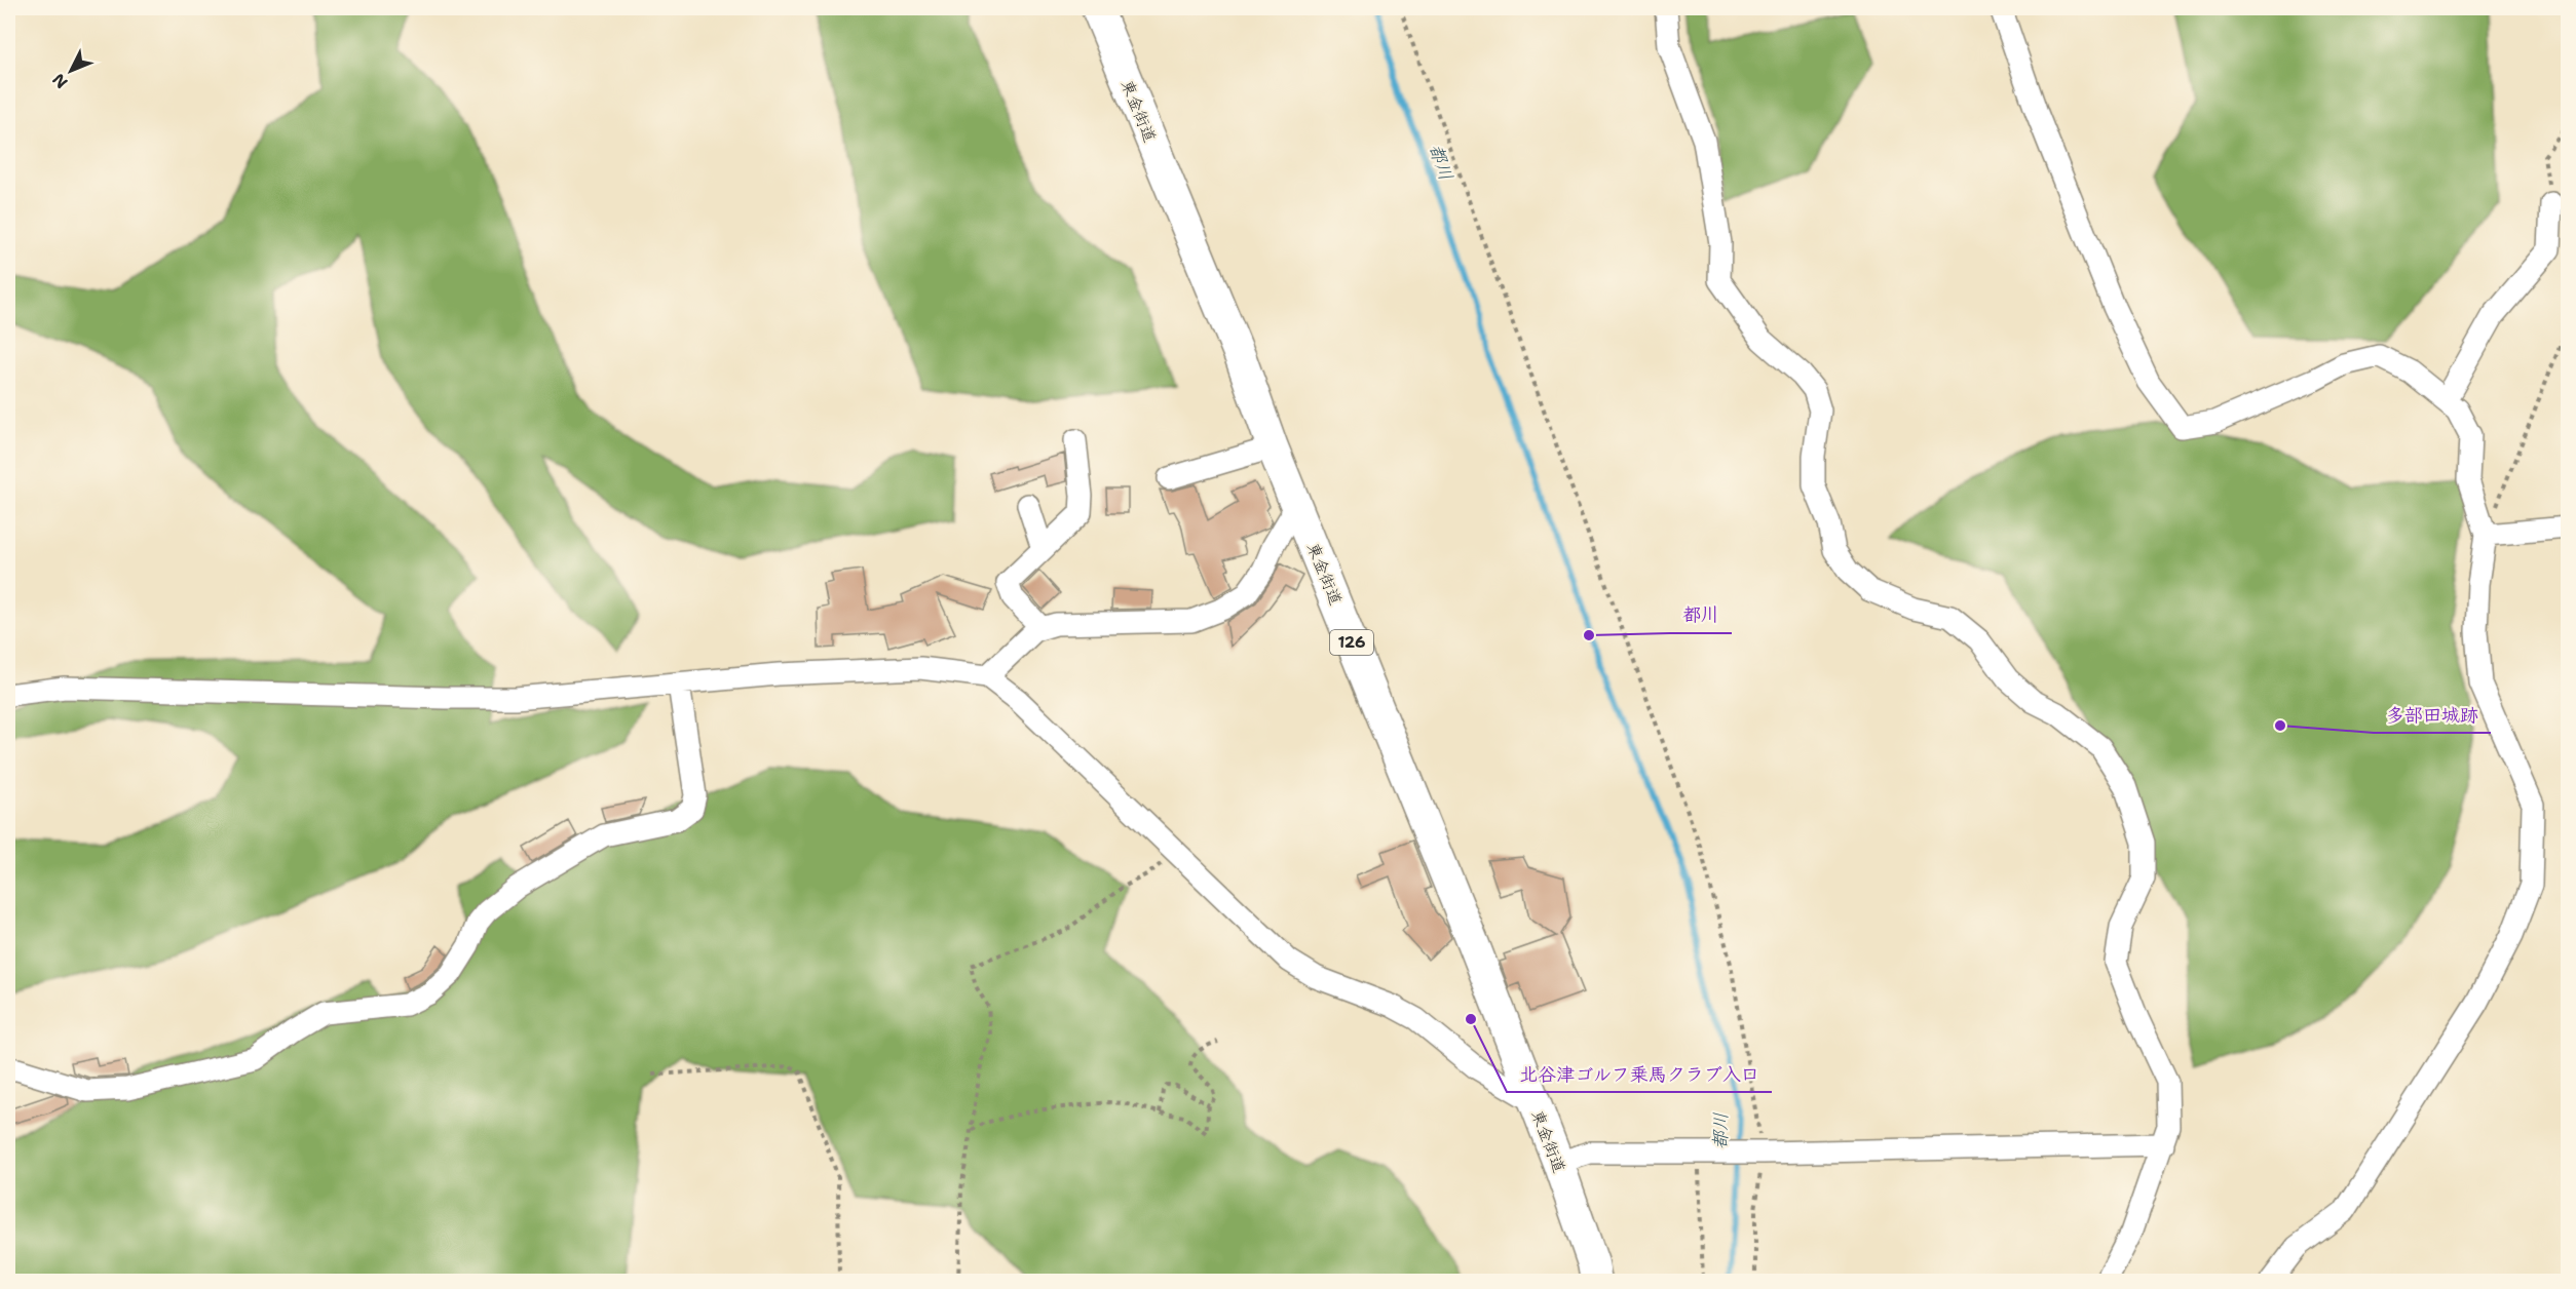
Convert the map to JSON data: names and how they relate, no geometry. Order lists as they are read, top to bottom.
{
  "streets": {
    "highway": ["東金街道", "126"]
  },
  "water": ["都川"],
  "places": ["都川", "多部田城跡", "北谷津ゴルフ乗馬クラブ入口"],
  "north": "bottom left"
}
